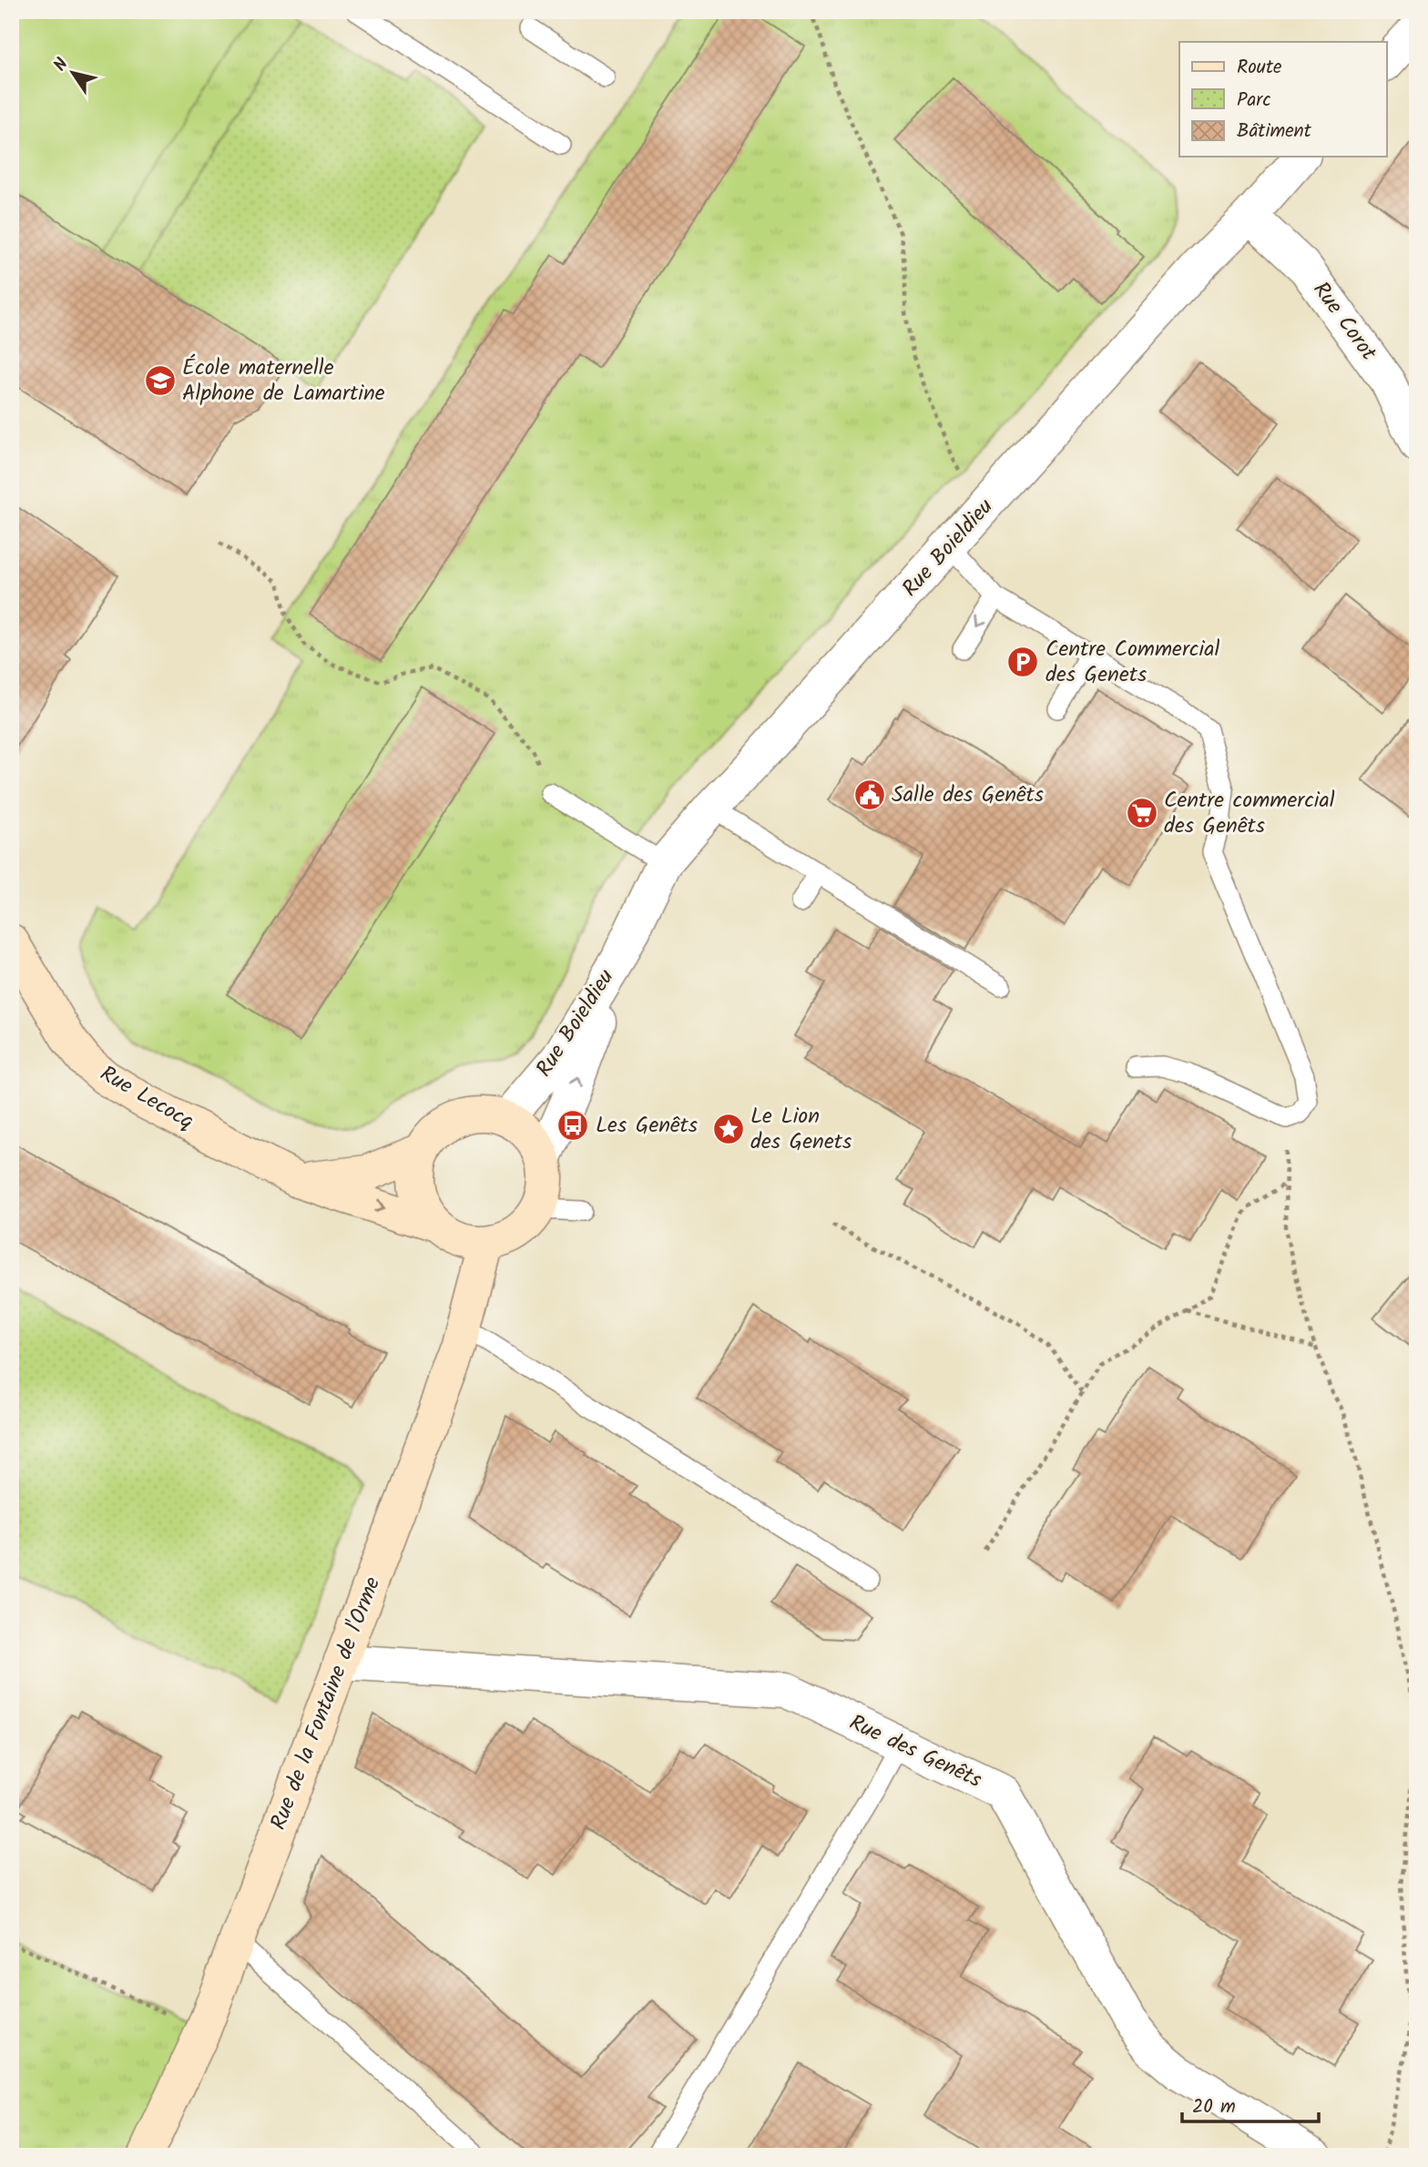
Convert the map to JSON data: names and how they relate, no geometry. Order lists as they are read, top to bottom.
{
  "streets": {
    "street": [
      "Rue Corot",
      "Rue Boieldieu",
      "Rue Lecocq",
      "Rue de la Fontaine de l'Orme",
      "Rue des Genêts"
    ]
  },
  "crossings": [
    ["Rue Corot", "Rue Boieldieu"],
    ["Rue Boieldieu", "Rue Lecocq"],
    ["Rue Boieldieu", "Rue de la Fontaine de l'Orme"],
    ["Rue Lecocq", "Rue de la Fontaine de l'Orme"],
    ["Rue de la Fontaine de l'Orme", "Rue des Genêts"]
  ],
  "places": {
    "school or university": ["École maternelle Alphone de Lamartine"],
    "parking": ["Centre Commercial des Genets"],
    "public building": ["Salle des Genêts"],
    "supermarket": ["Centre commercial des Genêts"],
    "bus stop": ["Les Genêts"],
    "place": ["Le Lion des Genets"]
  },
  "legend": ["Route", "Parc", "Bâtiment"],
  "scale_bar": "20 m",
  "north": "top left"
}
